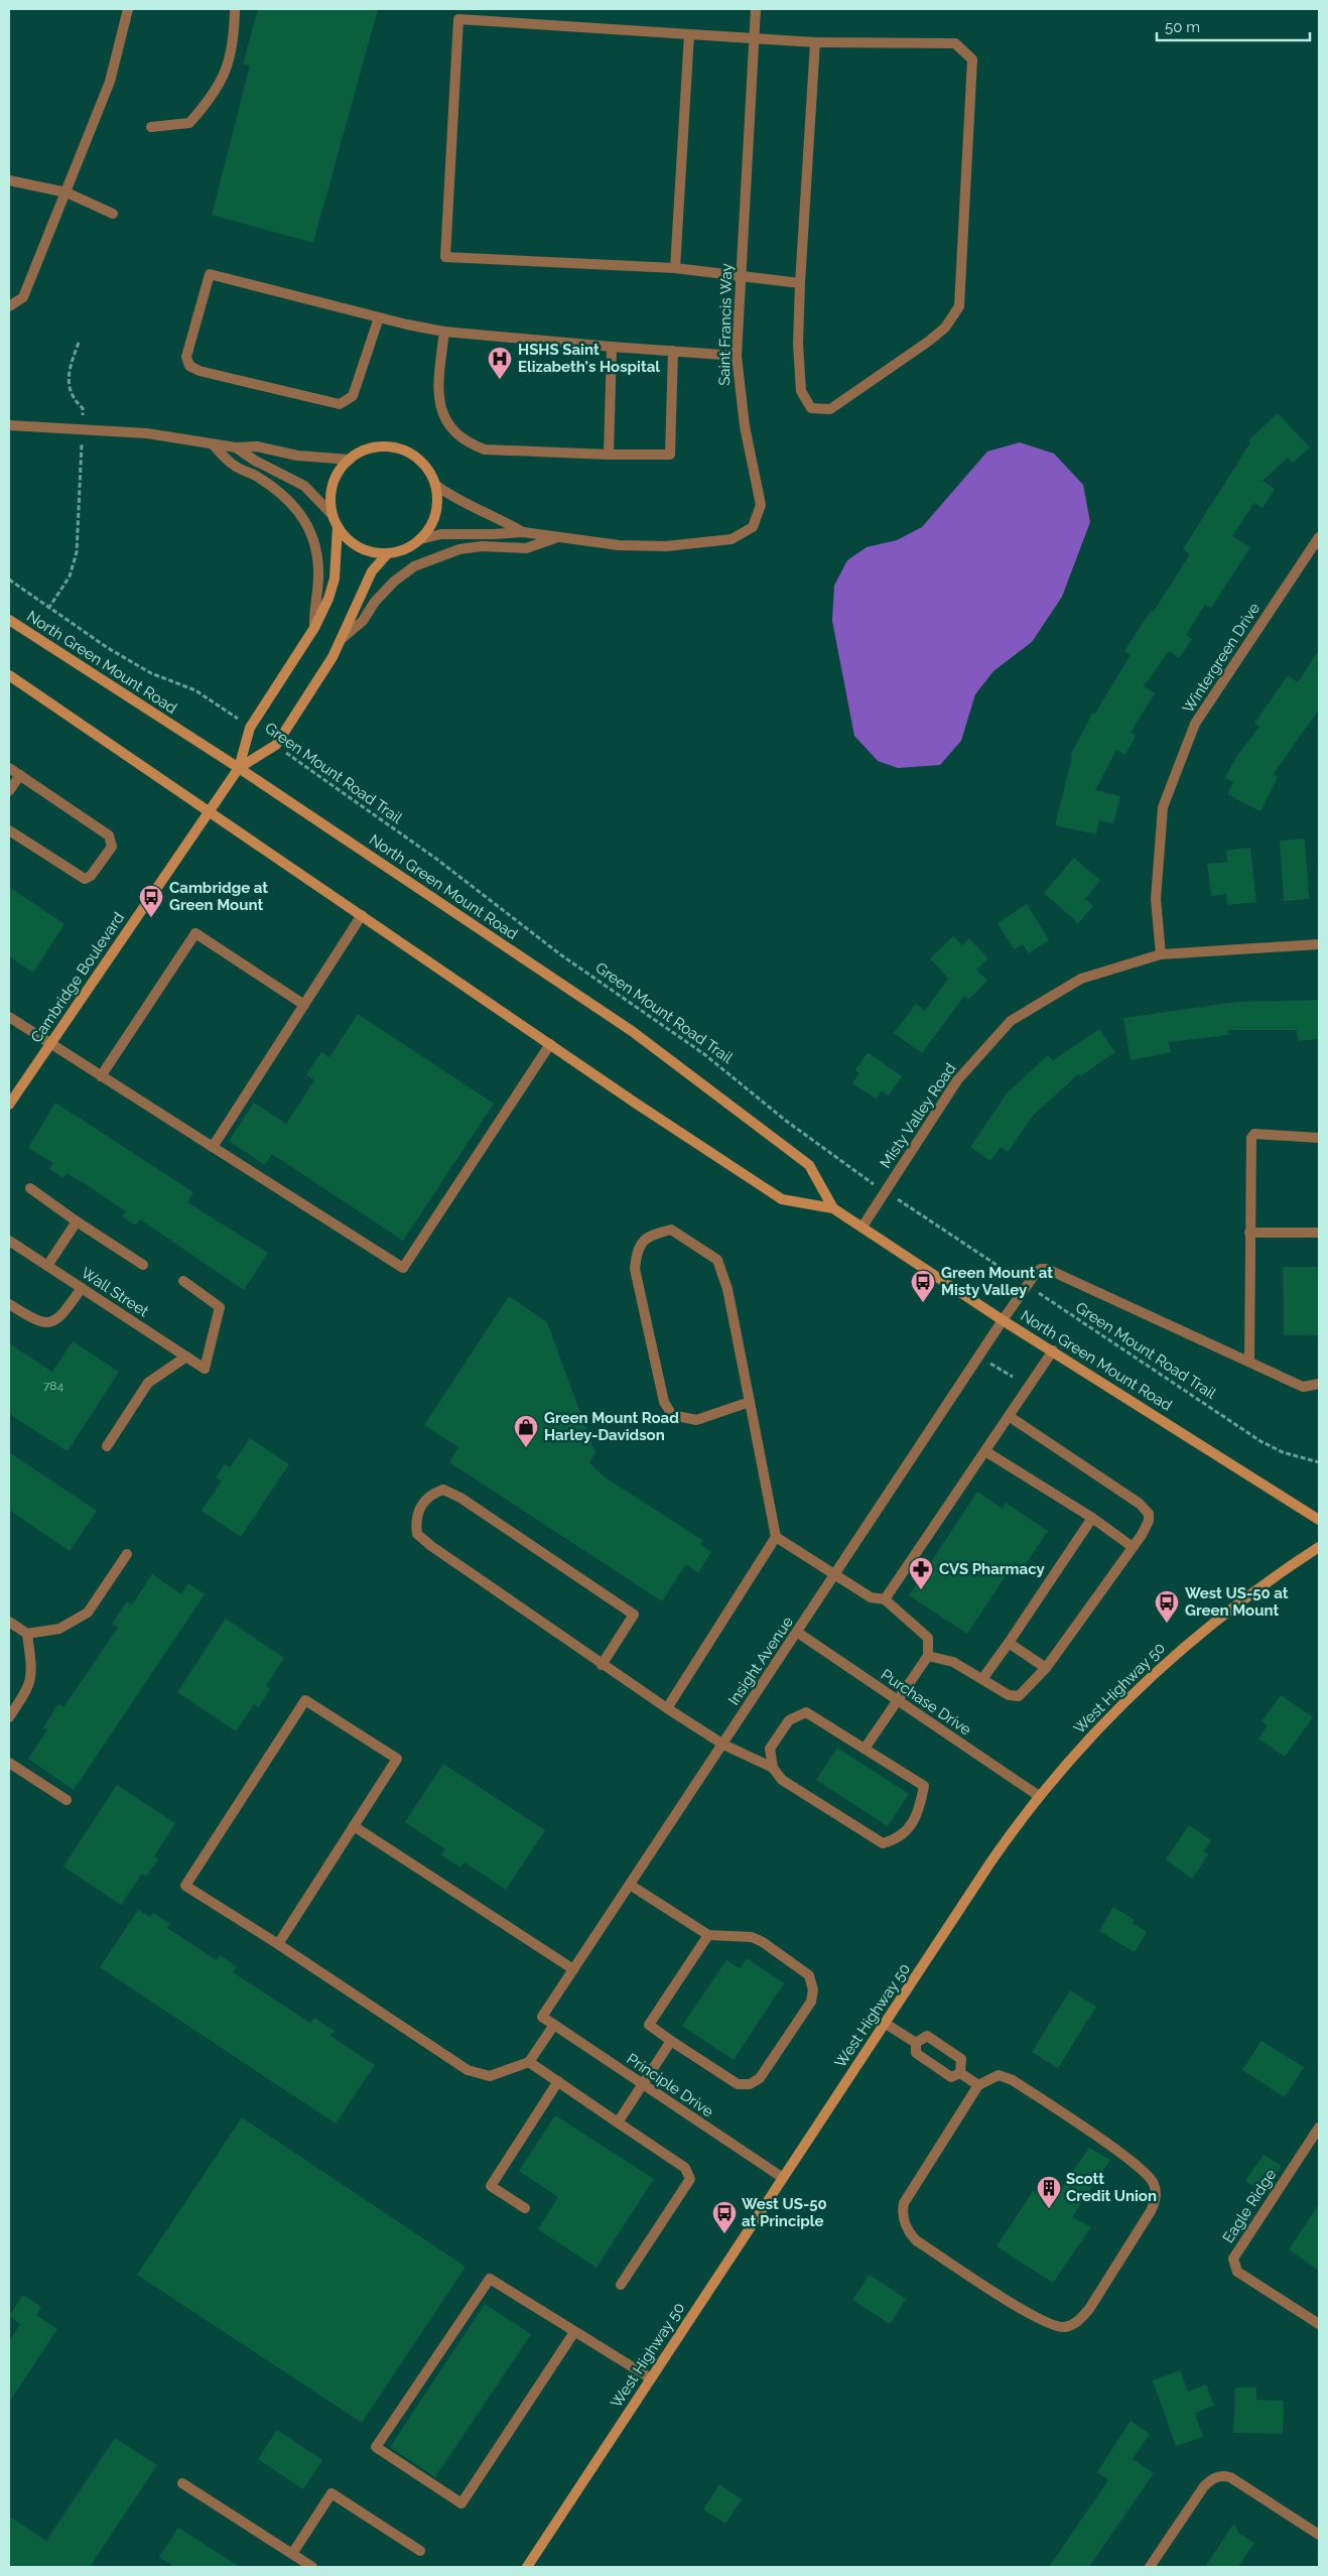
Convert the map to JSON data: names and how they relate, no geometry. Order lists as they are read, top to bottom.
{
  "streets": {
    "street": [
      "Saint Francis Way",
      "Wintergreen Drive",
      "North Green Mount Road",
      "Cambridge Boulevard",
      "Misty Valley Road",
      "Wall Street",
      "Insight Avenue",
      "West Highway 50",
      "Purchase Drive",
      "Principle Drive",
      "Eagle Ridge"
    ],
    "path": ["Green Mount Road Trail"]
  },
  "crossings": [
    ["Wintergreen Drive", "Misty Valley Road"],
    ["North Green Mount Road", "Cambridge Boulevard"],
    ["North Green Mount Road", "Misty Valley Road"],
    ["North Green Mount Road", "Insight Avenue"],
    ["Green Mount Road Trail", "Misty Valley Road"],
    ["Green Mount Road Trail", "Insight Avenue"],
    ["Insight Avenue", "Purchase Drive"],
    ["Insight Avenue", "Principle Drive"],
    ["West Highway 50", "Purchase Drive"],
    ["West Highway 50", "Principle Drive"]
  ],
  "places": {
    "hospital": ["HSHS Saint Elizabeth's Hospital"],
    "bus stop": [
      "Cambridge at Green Mount",
      "Green Mount at Misty Valley",
      "West US-50 at Green Mount",
      "West US-50 at Principle"
    ],
    "shop": ["Green Mount Road Harley-Davidson"],
    "pharmacy": ["CVS Pharmacy"],
    "building": ["Scott Credit Union"]
  },
  "house_numbers": ["784"],
  "scale_bar": "50 m"
}
